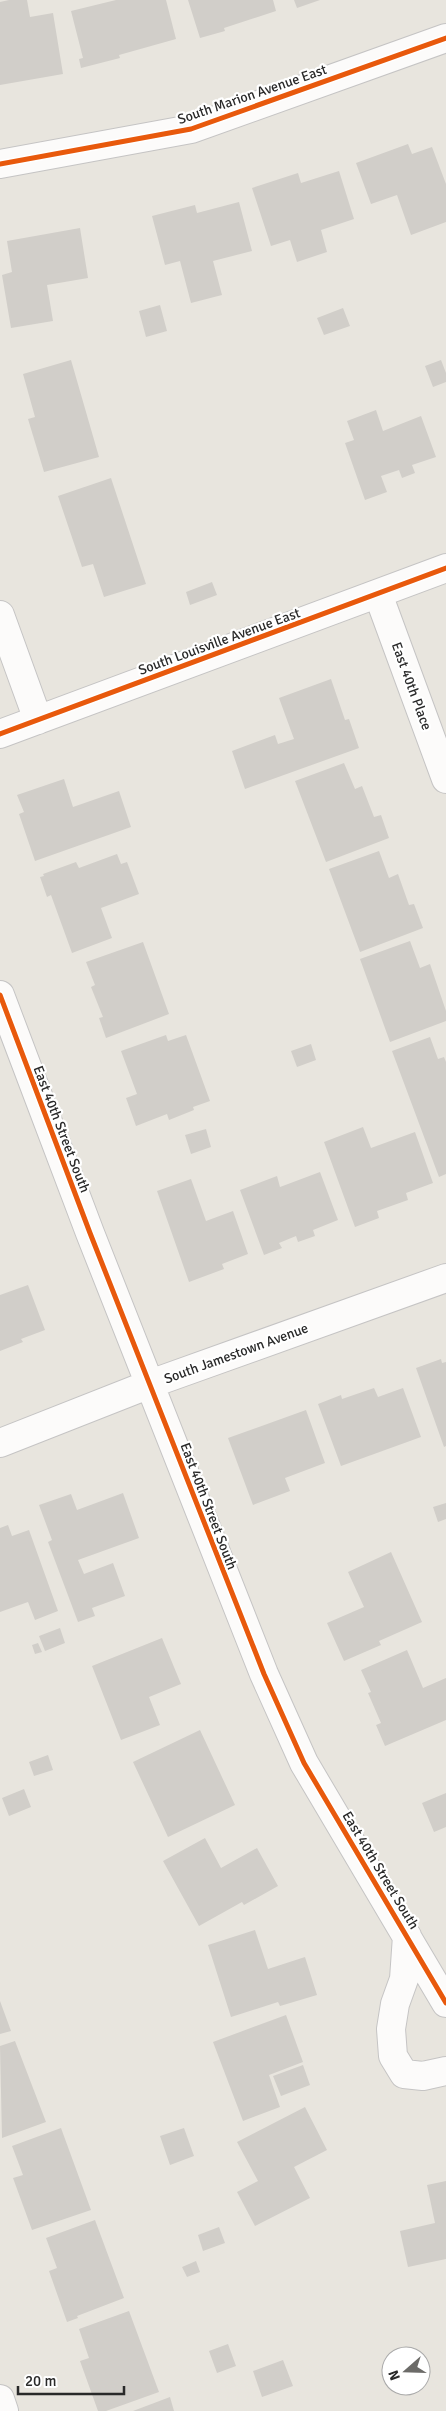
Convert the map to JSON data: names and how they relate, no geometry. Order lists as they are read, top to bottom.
{
  "streets": {
    "street": [
      "South Marion Avenue East",
      "South Louisville Avenue East",
      "East 40th Place",
      "East 40th Street South",
      "South Jamestown Avenue"
    ]
  },
  "crossings": [
    ["South Louisville Avenue East", "East 40th Place"],
    ["East 40th Street South", "South Jamestown Avenue"]
  ],
  "scale_bar": "20 m",
  "north": "left"
}
